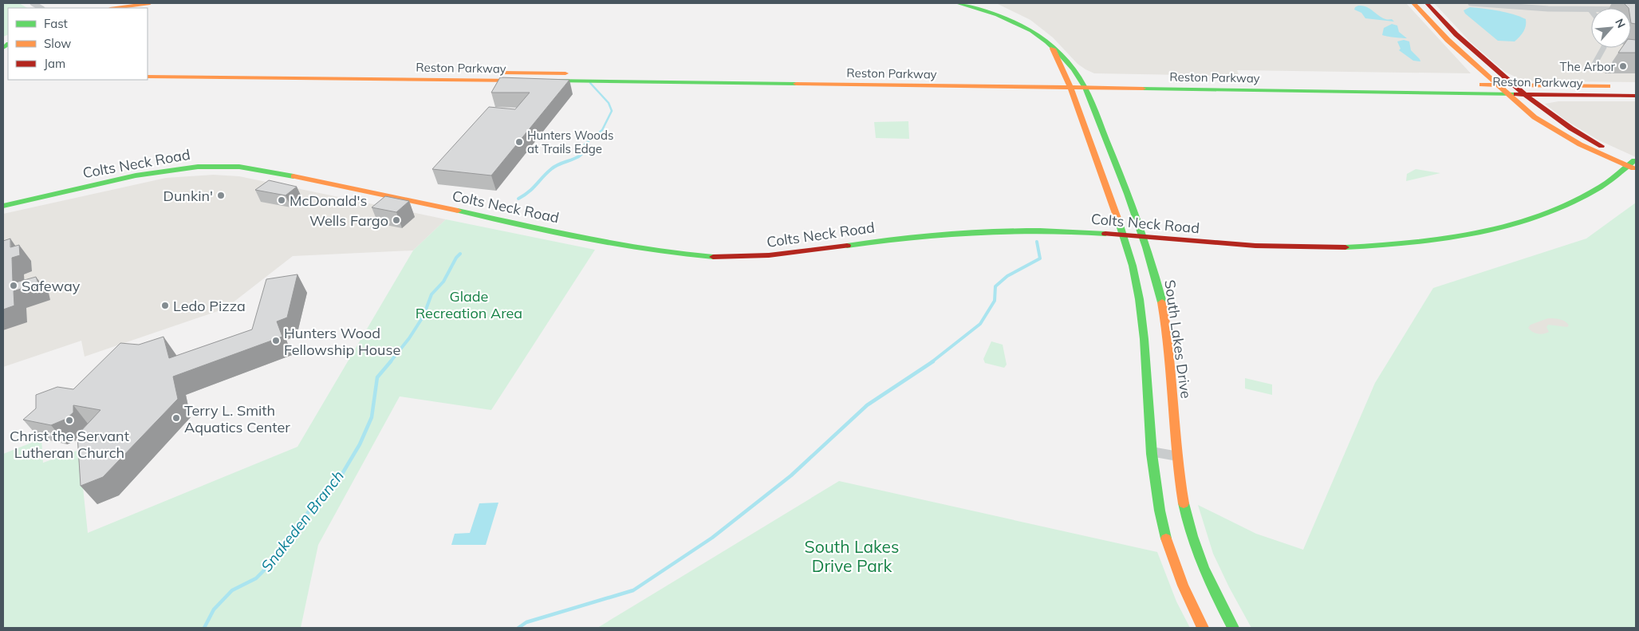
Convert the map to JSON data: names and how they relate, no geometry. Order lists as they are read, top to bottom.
{
  "streets": {
    "main road": ["Reston Parkway", "Colts Neck Road", "South Lakes Drive"]
  },
  "crossings": [
    ["Reston Parkway", "South Lakes Drive"],
    ["Colts Neck Road", "South Lakes Drive"]
  ],
  "water": ["Snakeden Branch"],
  "parks": ["Glade Recreation Area", "South Lakes Drive Park"],
  "places": [
    "The Arbor",
    "Hunters Woods at Trails Edge",
    "Dunkin'",
    "McDonald's",
    "Wells Fargo",
    "Safeway",
    "Ledo Pizza",
    "Hunters Wood Fellowship House",
    "Terry L. Smith Aquatics Center",
    "Christ the Servant Lutheran Church"
  ],
  "legend": ["Fast", "Slow", "Jam"],
  "north": "top right"
}
